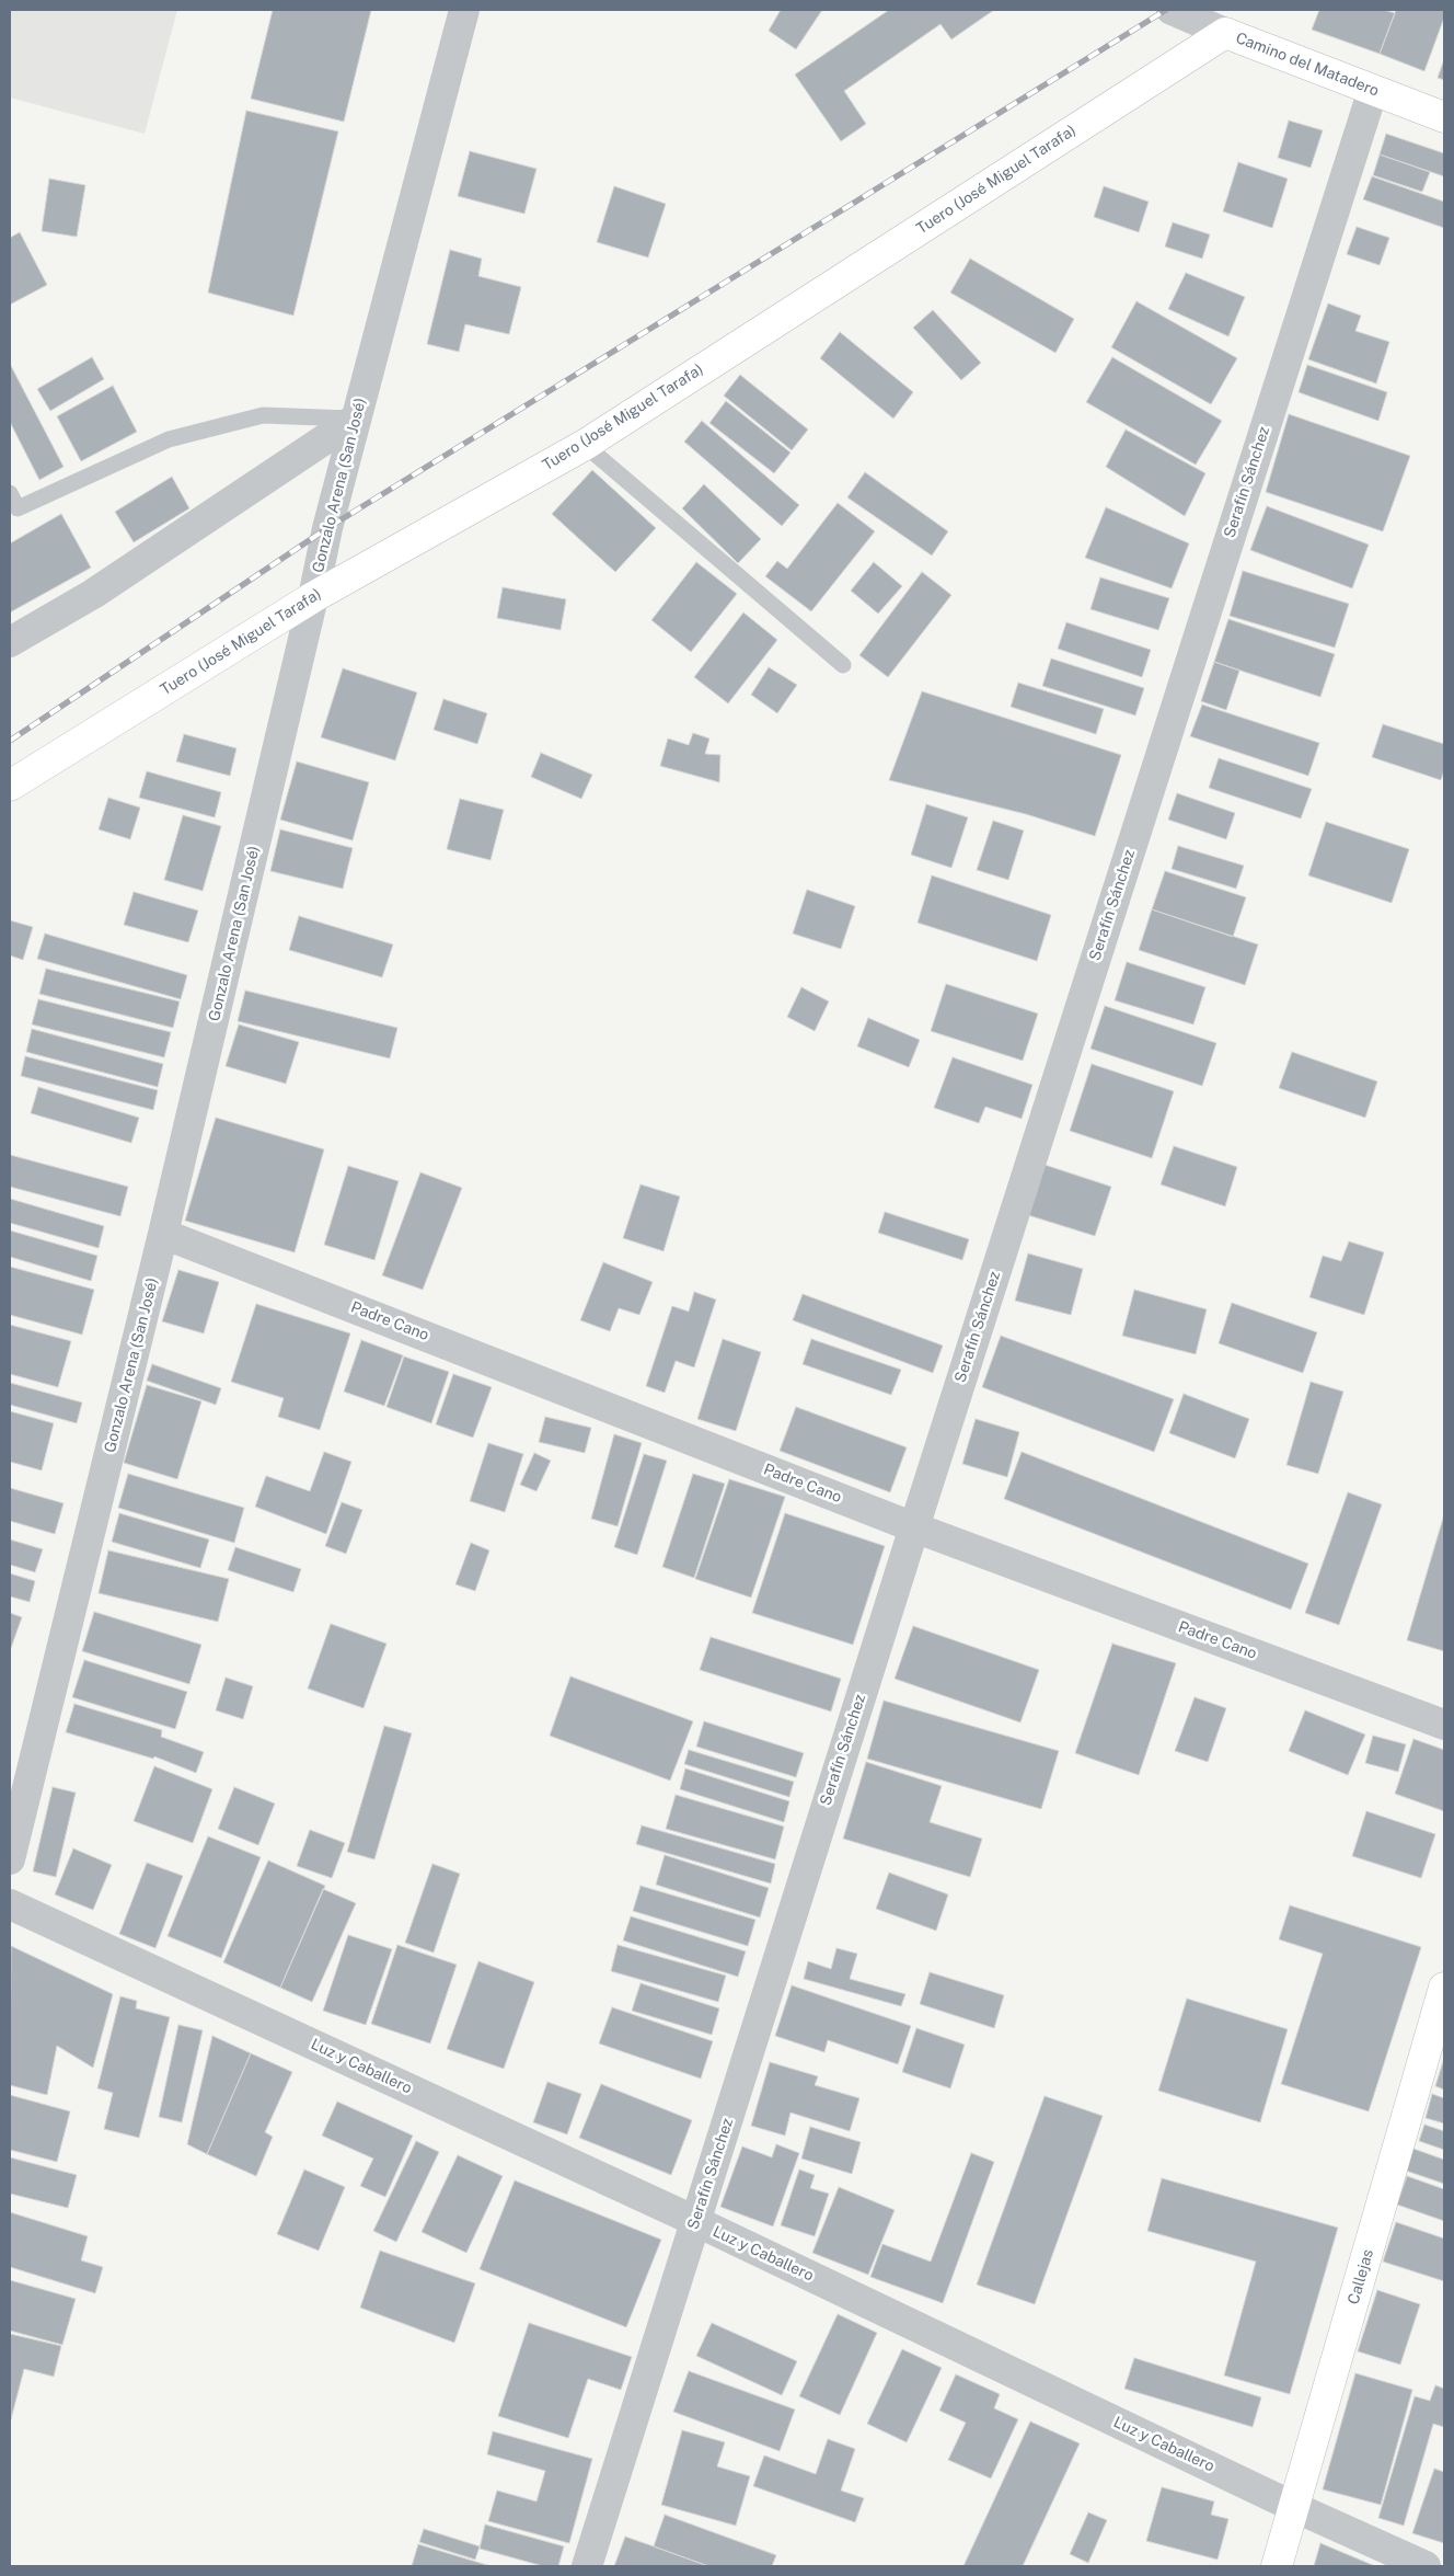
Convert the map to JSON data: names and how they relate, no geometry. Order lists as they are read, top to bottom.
{
  "streets": {
    "main road": ["Camino del Matadero", "Tuero (José Miguel Tarafa)", "Callejas"],
    "street": [
      "Serafín Sánchez",
      "Gonzalo Arena (San José)",
      "Padre Cano",
      "Luz y Caballero"
    ]
  },
  "crossings": [
    ["Camino del Matadero", "Tuero (José Miguel Tarafa)"],
    ["Camino del Matadero", "Serafín Sánchez"],
    ["Tuero (José Miguel Tarafa)", "Gonzalo Arena (San José)"],
    ["Serafín Sánchez", "Padre Cano"],
    ["Serafín Sánchez", "Luz y Caballero"],
    ["Gonzalo Arena (San José)", "Padre Cano"],
    ["Luz y Caballero", "Callejas"]
  ]
}
